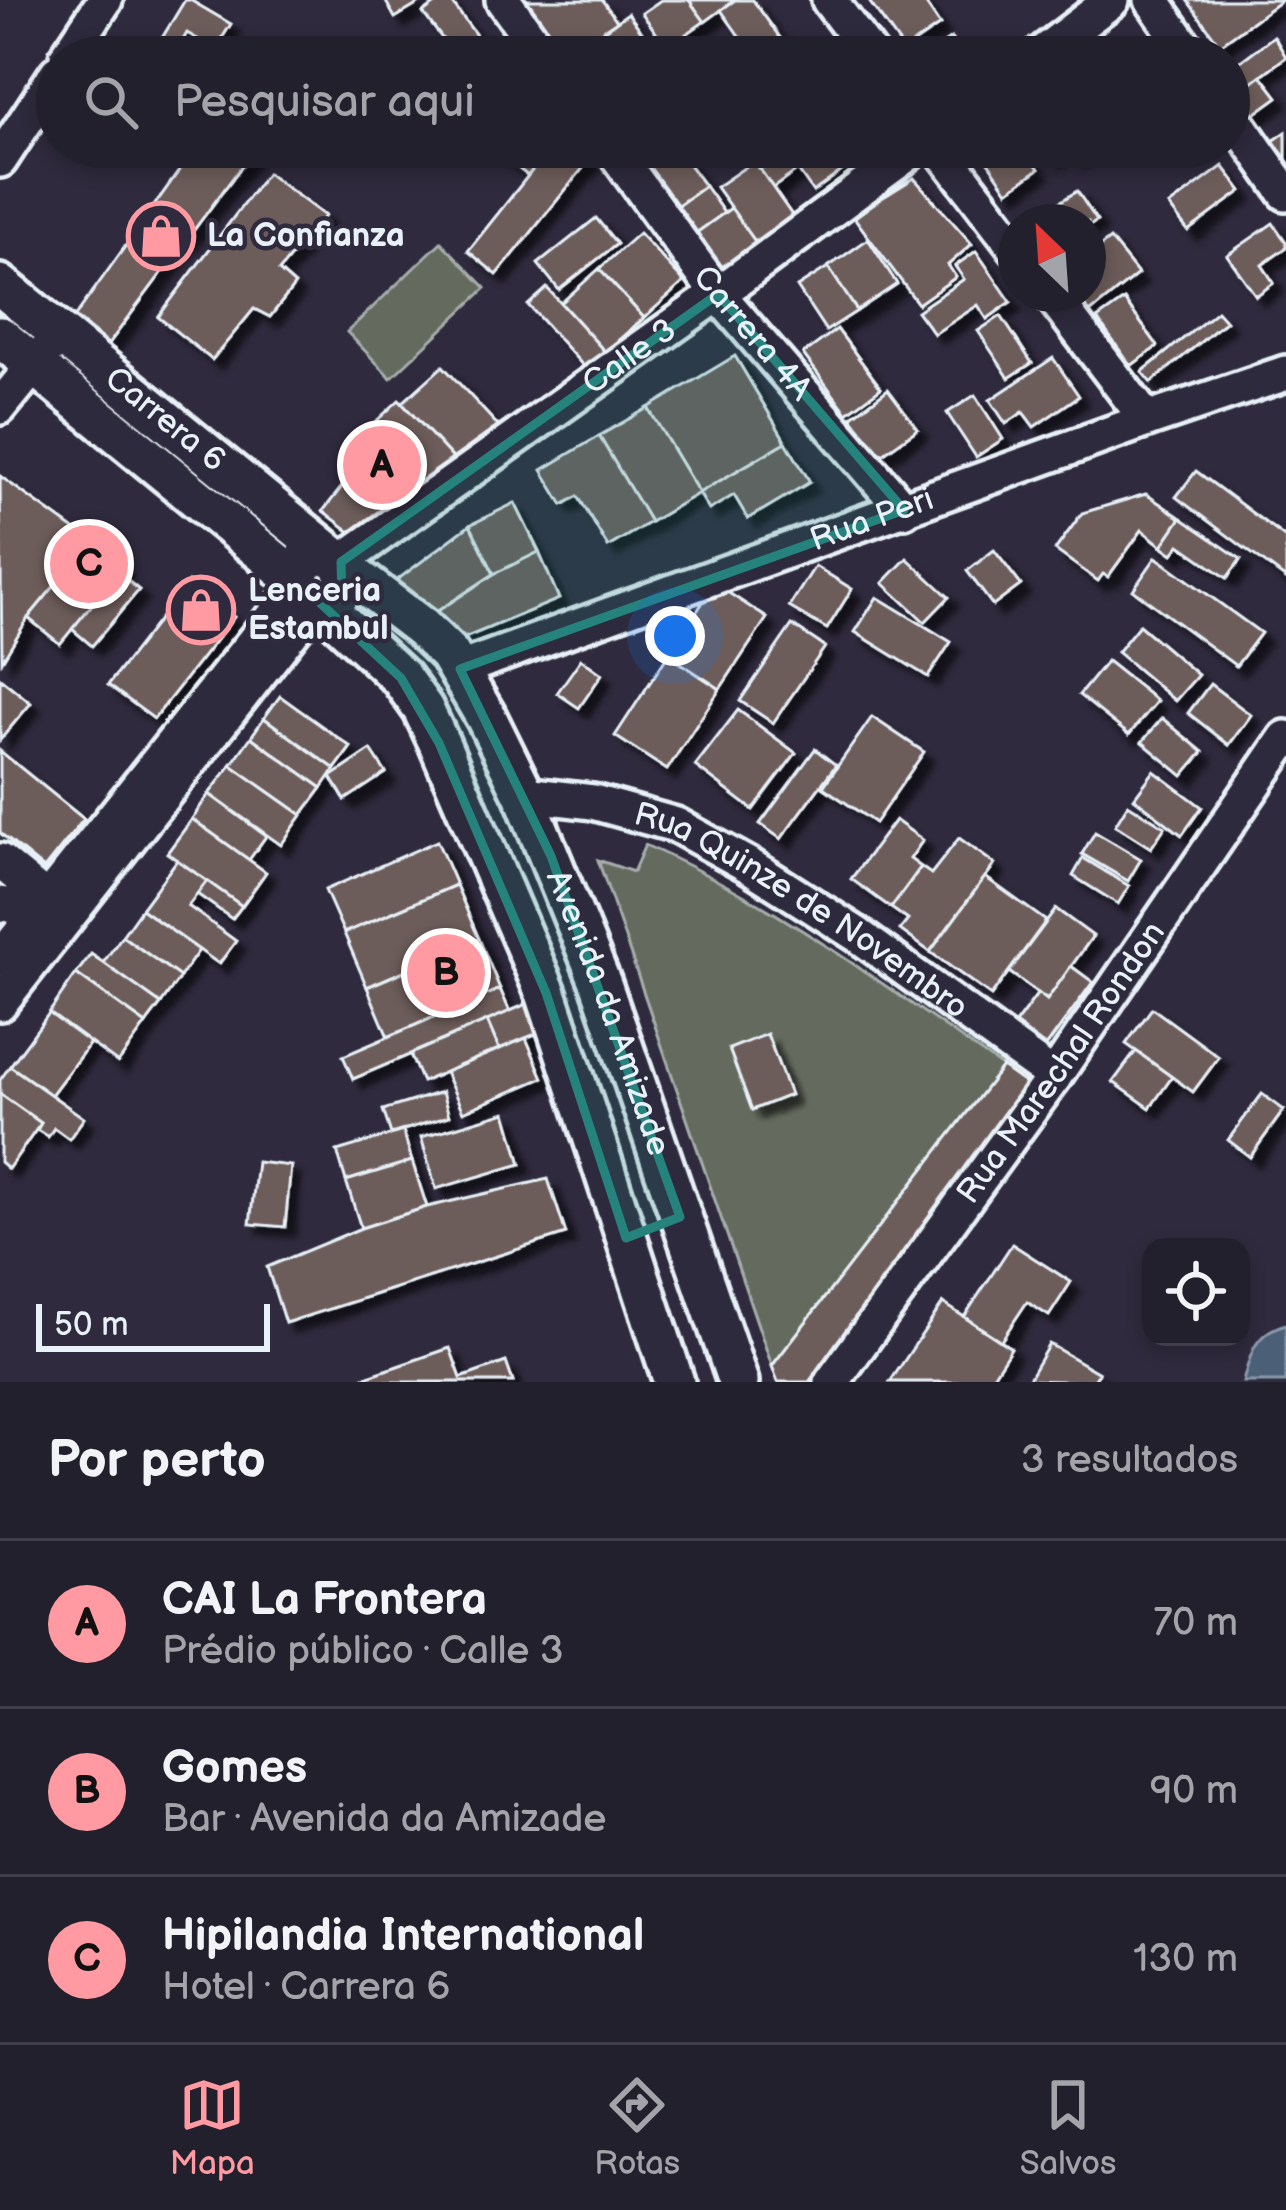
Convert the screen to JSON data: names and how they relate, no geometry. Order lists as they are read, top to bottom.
{
  "streets": {
    "main road": ["Carrera 6", "Avenida da Amizade"],
    "street": [
      "Carrera 4A",
      "Calle 3",
      "Rua Peri",
      "Rua Quinze de Novembro",
      "Rua Marechal Rondon"
    ]
  },
  "crossings": [
    ["Carrera 4A", "Calle 3"],
    ["Carrera 4A", "Rua Peri"],
    ["Calle 3", "Carrera 6"],
    ["Carrera 6", "Rua Peri"],
    ["Carrera 6", "Avenida da Amizade"],
    ["Rua Peri", "Avenida da Amizade"],
    ["Rua Quinze de Novembro", "Avenida da Amizade"],
    ["Rua Quinze de Novembro", "Rua Marechal Rondon"]
  ],
  "places": {
    "shop": ["La Confianza", "Lenceria Estambul"]
  },
  "scale_bar": "50 m",
  "north": "top left",
  "page": {
    "search": "Pesquisar aqui",
    "pins": ["A", "C", "B"],
    "scale": "50 m",
    "heading": ["Por perto", "3 resultados"],
    "list": [
      {
        "mark": "A",
        "name": "CAI La Frontera",
        "note": "Prédio público · Calle 3",
        "value": "70 m"
      },
      {
        "mark": "B",
        "name": "Gomes",
        "note": "Bar · Avenida da Amizade",
        "value": "90 m"
      },
      {
        "mark": "C",
        "name": "Hipilandia International",
        "note": "Hotel · Carrera 6",
        "value": "130 m"
      }
    ],
    "nav": ["Mapa", "Rotas", "Salvos"]
  }
}
